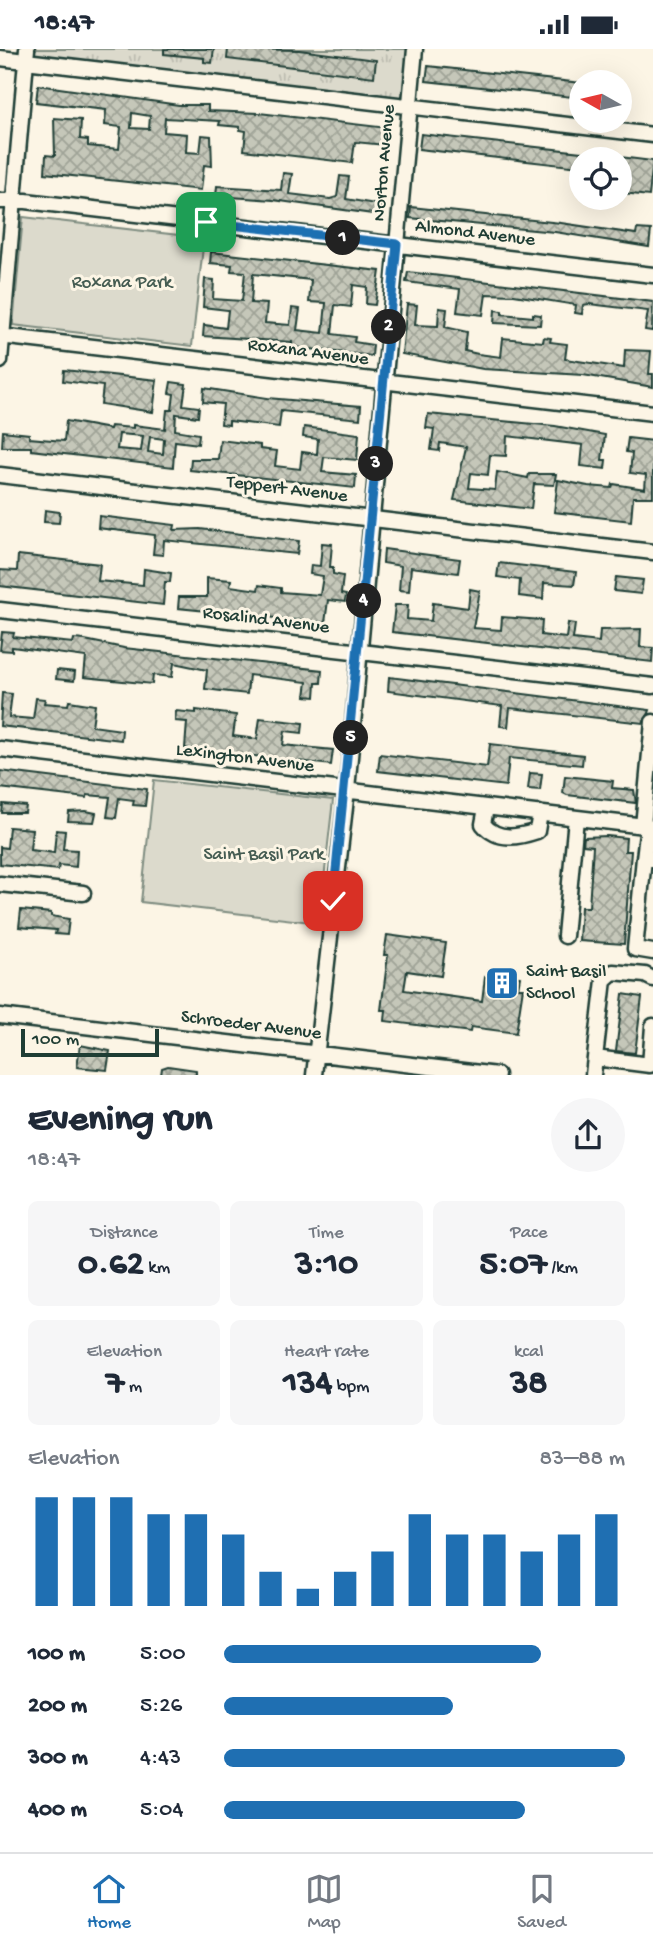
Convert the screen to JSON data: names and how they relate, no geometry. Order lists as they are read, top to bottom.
{
  "streets": {
    "street": [
      "Norton Avenue",
      "Almond Avenue",
      "Roxana Avenue",
      "Teppert Avenue",
      "Rosalind Avenue",
      "Lexington Avenue",
      "Schroeder Avenue"
    ]
  },
  "crossings": [
    ["Norton Avenue", "Almond Avenue"],
    ["Norton Avenue", "Roxana Avenue"],
    ["Norton Avenue", "Teppert Avenue"],
    ["Norton Avenue", "Rosalind Avenue"],
    ["Norton Avenue", "Lexington Avenue"],
    ["Norton Avenue", "Schroeder Avenue"]
  ],
  "parks": ["Roxana Park", "Saint Basil Park"],
  "places": {
    "building": ["Saint Basil School"]
  },
  "scale_bar": "100 m",
  "north": "left",
  "page": {
    "status": "18:47",
    "pins": [
      "1",
      "2",
      "3",
      "4",
      "5"
    ],
    "scale": "100 m",
    "heading": ["Evening run", "18:47"],
    "stats": [
      ["Distance", "0.62 km"],
      ["Time", "3:10"],
      ["Pace", "5:07 /km"],
      ["Elevation", "7 m"],
      ["Heart rate", "134 bpm"],
      ["kcal", "38"]
    ],
    "chart": ["Elevation", "83–88 m"],
    "list": [
      {
        "name": "100 m",
        "note": "5:00"
      },
      {
        "name": "200 m",
        "note": "5:26"
      },
      {
        "name": "300 m",
        "note": "4:43"
      },
      {
        "name": "400 m",
        "note": "5:04"
      }
    ],
    "tabs": ["Home", "Map", "Saved"]
  }
}
